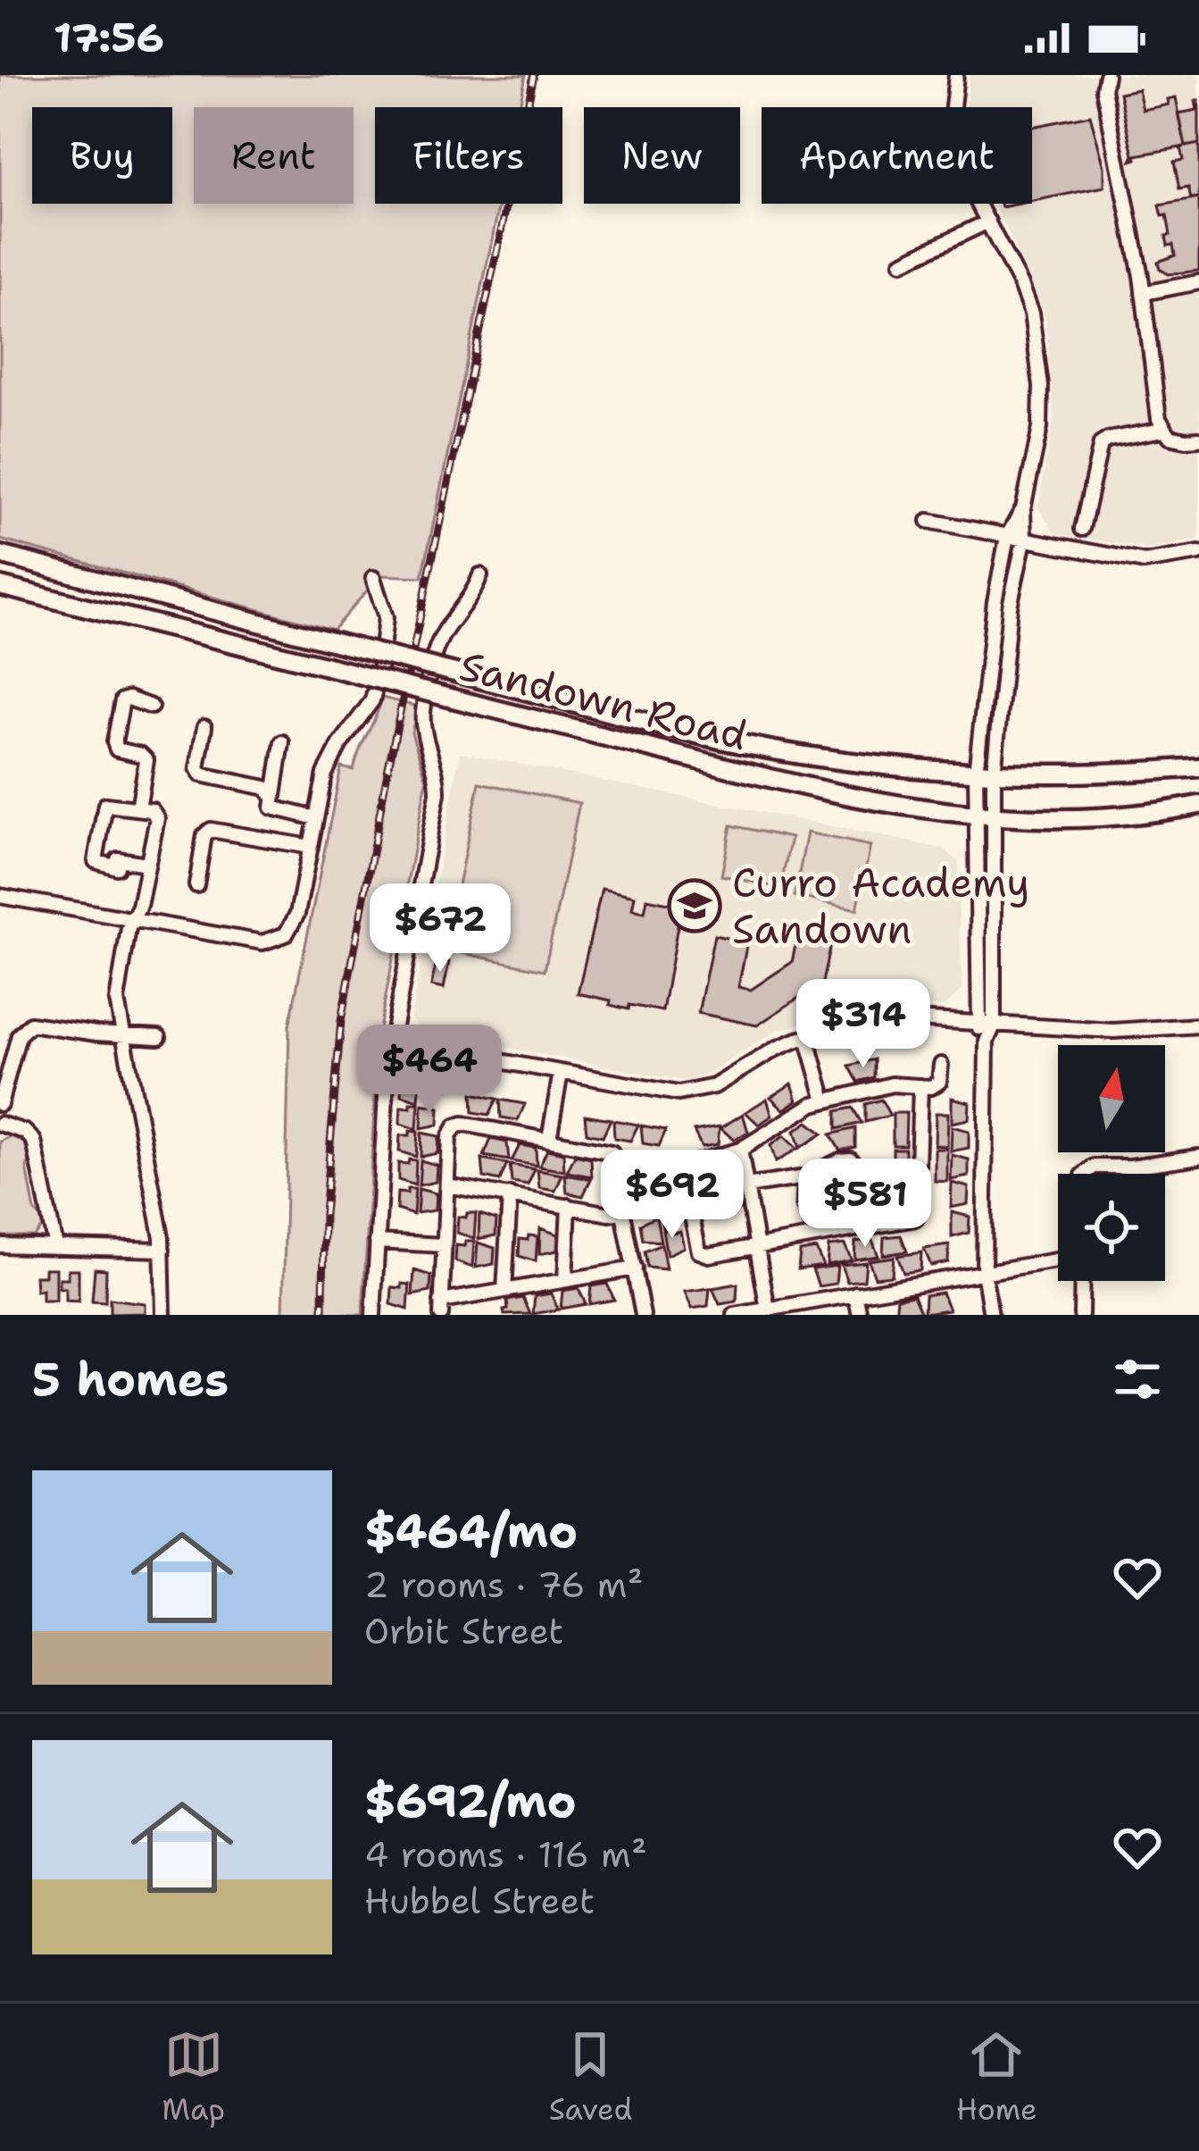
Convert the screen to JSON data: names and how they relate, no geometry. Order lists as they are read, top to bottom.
{
  "streets": {
    "main road": ["Sandown Road"]
  },
  "places": {
    "school or university": ["Curro Academy Sandown"]
  },
  "north": "top",
  "page": {
    "status": "17:56",
    "chip": [
      "Buy",
      "Rent",
      "Filters",
      "New",
      "Apartment"
    ],
    "price": [
      "$672",
      "$314",
      "$464",
      "$692",
      "$581"
    ],
    "heading": "5 homes",
    "list": [
      {
        "name": "$464/mo",
        "note": "2 rooms · 76 m² · Orbit Street"
      },
      {
        "name": "$692/mo",
        "note": "4 rooms · 116 m² · Hubbel Street"
      }
    ],
    "tabs": ["Map", "Saved", "Home"]
  }
}
